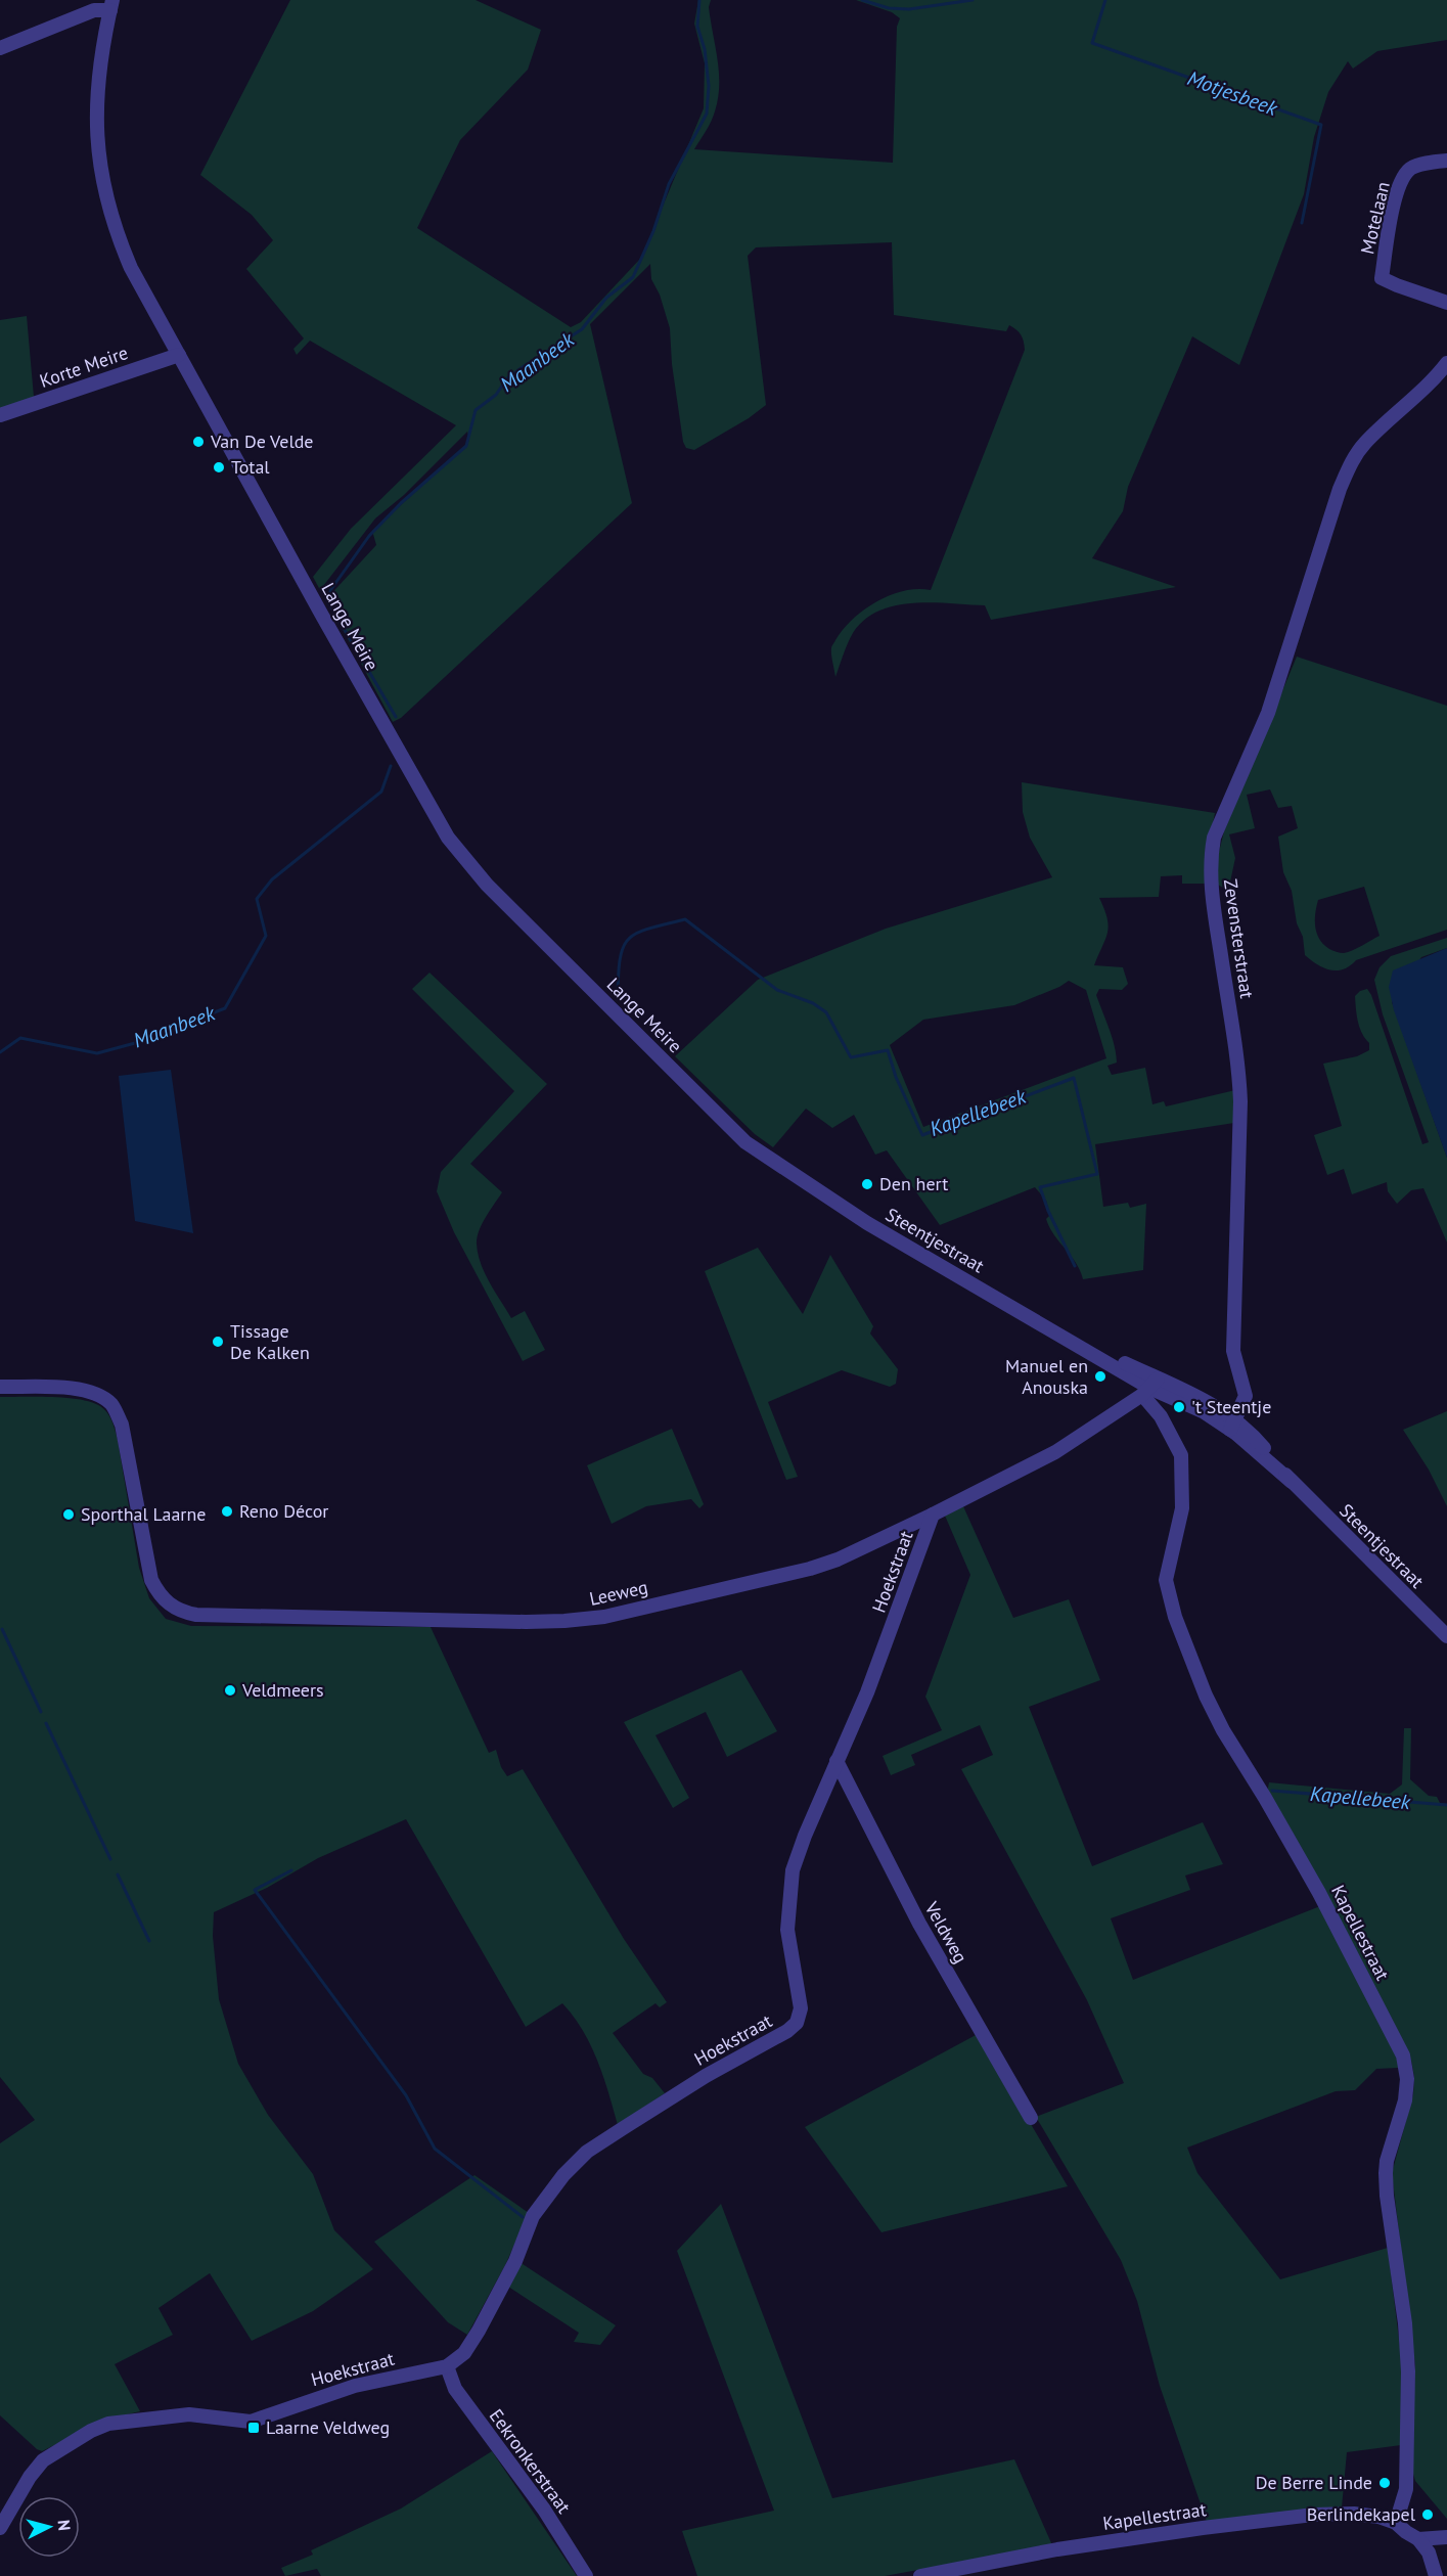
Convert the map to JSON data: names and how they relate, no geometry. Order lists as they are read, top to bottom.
{
  "streets": {
    "street": [
      "Motelaan",
      "Korte Meire",
      "Lange Meire",
      "Zevensterstraat",
      "Steentjestraat",
      "Hoekstraat",
      "Leeweg",
      "Veldweg",
      "Kapellestraat",
      "Eekronkerstraat"
    ]
  },
  "crossings": [
    ["Korte Meire", "Lange Meire"],
    ["Lange Meire", "Steentjestraat"],
    ["Zevensterstraat", "Steentjestraat"],
    ["Steentjestraat", "Hoekstraat"],
    ["Steentjestraat", "Kapellestraat"],
    ["Hoekstraat", "Leeweg"],
    ["Hoekstraat", "Veldweg"],
    ["Hoekstraat", "Kapellestraat"],
    ["Hoekstraat", "Eekronkerstraat"]
  ],
  "water": ["Motjesbeek", "Maanbeek", "Kapellebeek"],
  "places": {
    "other": [
      "Van De Velde",
      "Total",
      "Den hert",
      "Tissage De Kalken",
      "Manuel en Anouska",
      "'t Steentje",
      "Reno Décor",
      "Sporthal Laarne",
      "Veldmeers",
      "De Berre Linde",
      "Berlindekapel"
    ],
    "transit": ["Laarne Veldweg"]
  },
  "north": "right"
}
